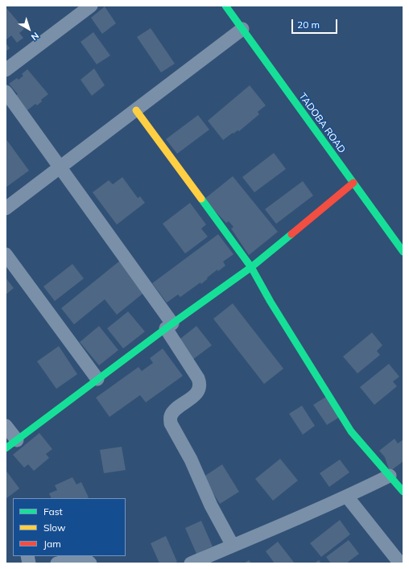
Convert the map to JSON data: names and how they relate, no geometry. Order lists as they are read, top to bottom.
{
  "streets": {
    "street": ["TADOBA ROAD"]
  },
  "legend": ["Fast", "Slow", "Jam"],
  "scale_bar": "20 m",
  "north": "bottom right"
}
